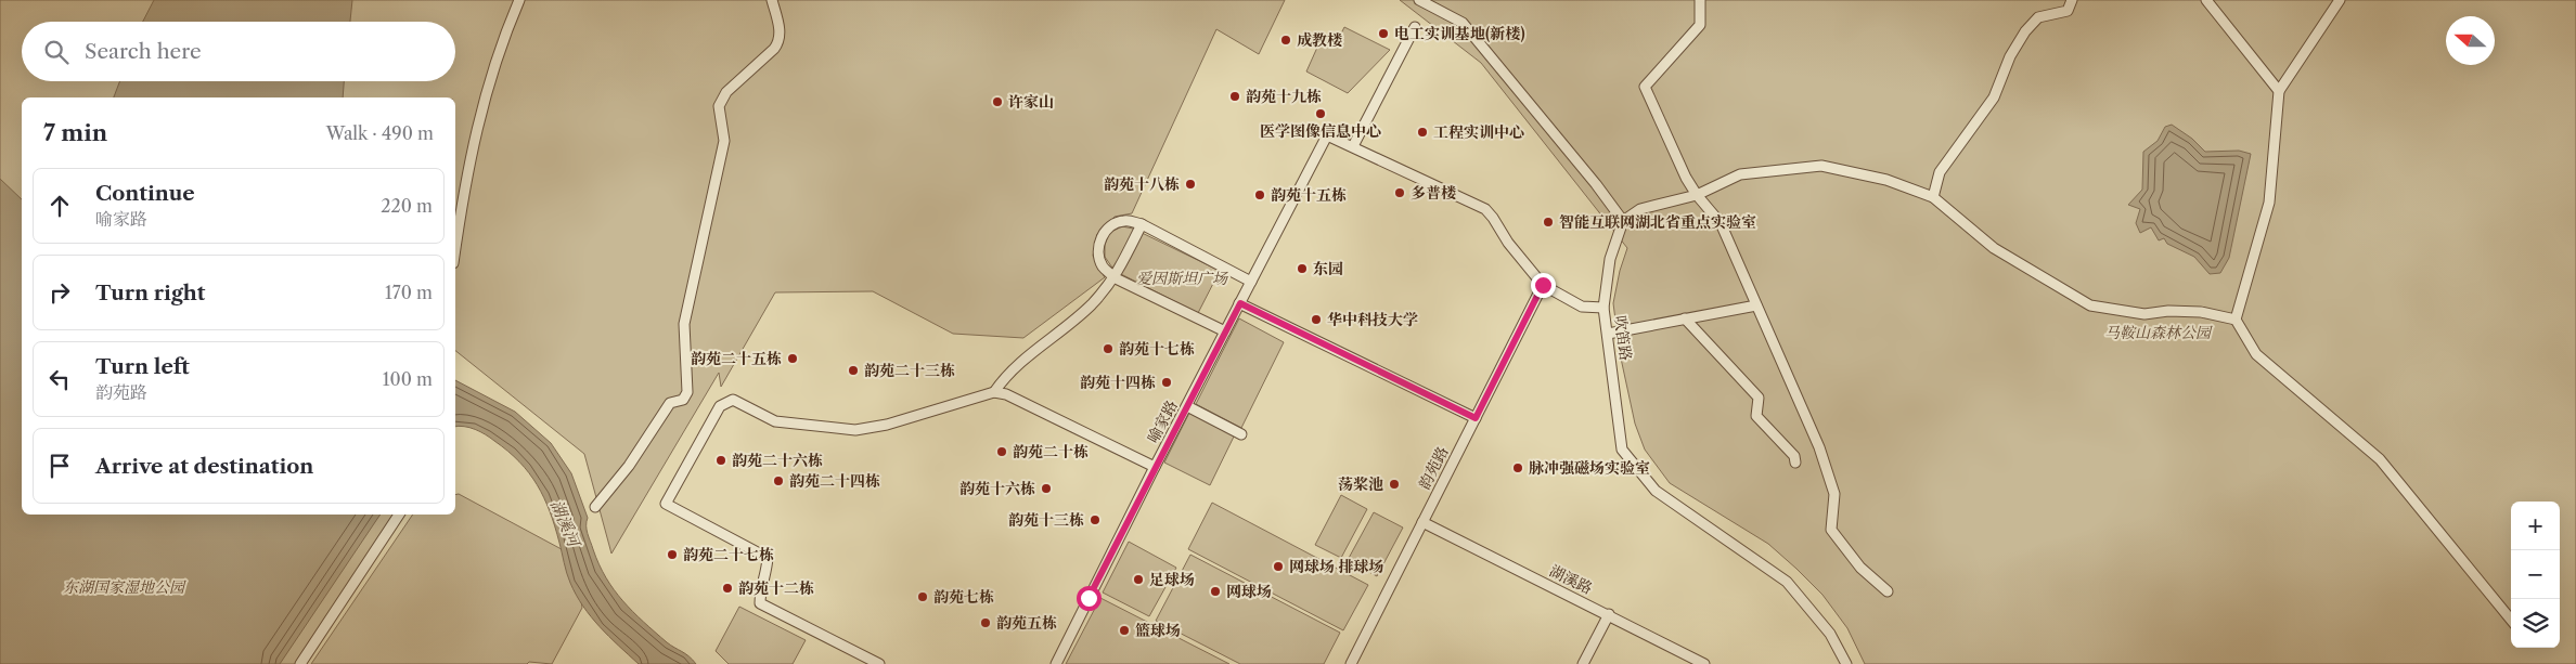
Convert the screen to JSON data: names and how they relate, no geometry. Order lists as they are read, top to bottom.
{
  "streets": {
    "street": [
      "吹笛路",
      "喻家路",
      "韵苑路",
      "湖溪路"
    ]
  },
  "crossings": [
    ["韵苑路", "湖溪路"]
  ],
  "water": ["湖溪河"],
  "parks": ["爱因斯坦广场", "马鞍山森林公园", "东湖国家湿地公园"],
  "places": [
    "电工实训基地(新楼)",
    "成教楼",
    "韵苑十九栋",
    "许家山",
    "医学图像信息中心",
    "工程实训中心",
    "韵苑十八栋",
    "多普楼",
    "韵苑十五栋",
    "智能互联网湖北省重点实验室",
    "东园",
    "华中科技大学",
    "韵苑十七栋",
    "韵苑二十五栋",
    "韵苑二十三栋",
    "韵苑十四栋",
    "韵苑二十栋",
    "韵苑二十六栋",
    "脉冲强磁场实验室",
    "韵苑二十四栋",
    "荡桨池",
    "韵苑十六栋",
    "韵苑十三栋",
    "韵苑二十七栋",
    "网球场 排球场",
    "足球场",
    "韵苑十二栋",
    "网球场",
    "韵苑七栋",
    "韵苑五栋",
    "篮球场"
  ],
  "north": "left",
  "page": {
    "search": "Search here",
    "heading": ["7 min", "Walk · 490 m"],
    "list": [
      ["Continue", "喻家路", "220 m"],
      ["Turn right", "170 m"],
      ["Turn left", "韵苑路", "100 m"],
      "Arrive at destination"
    ],
    "map_buttons": ["+", "−"]
  }
}
